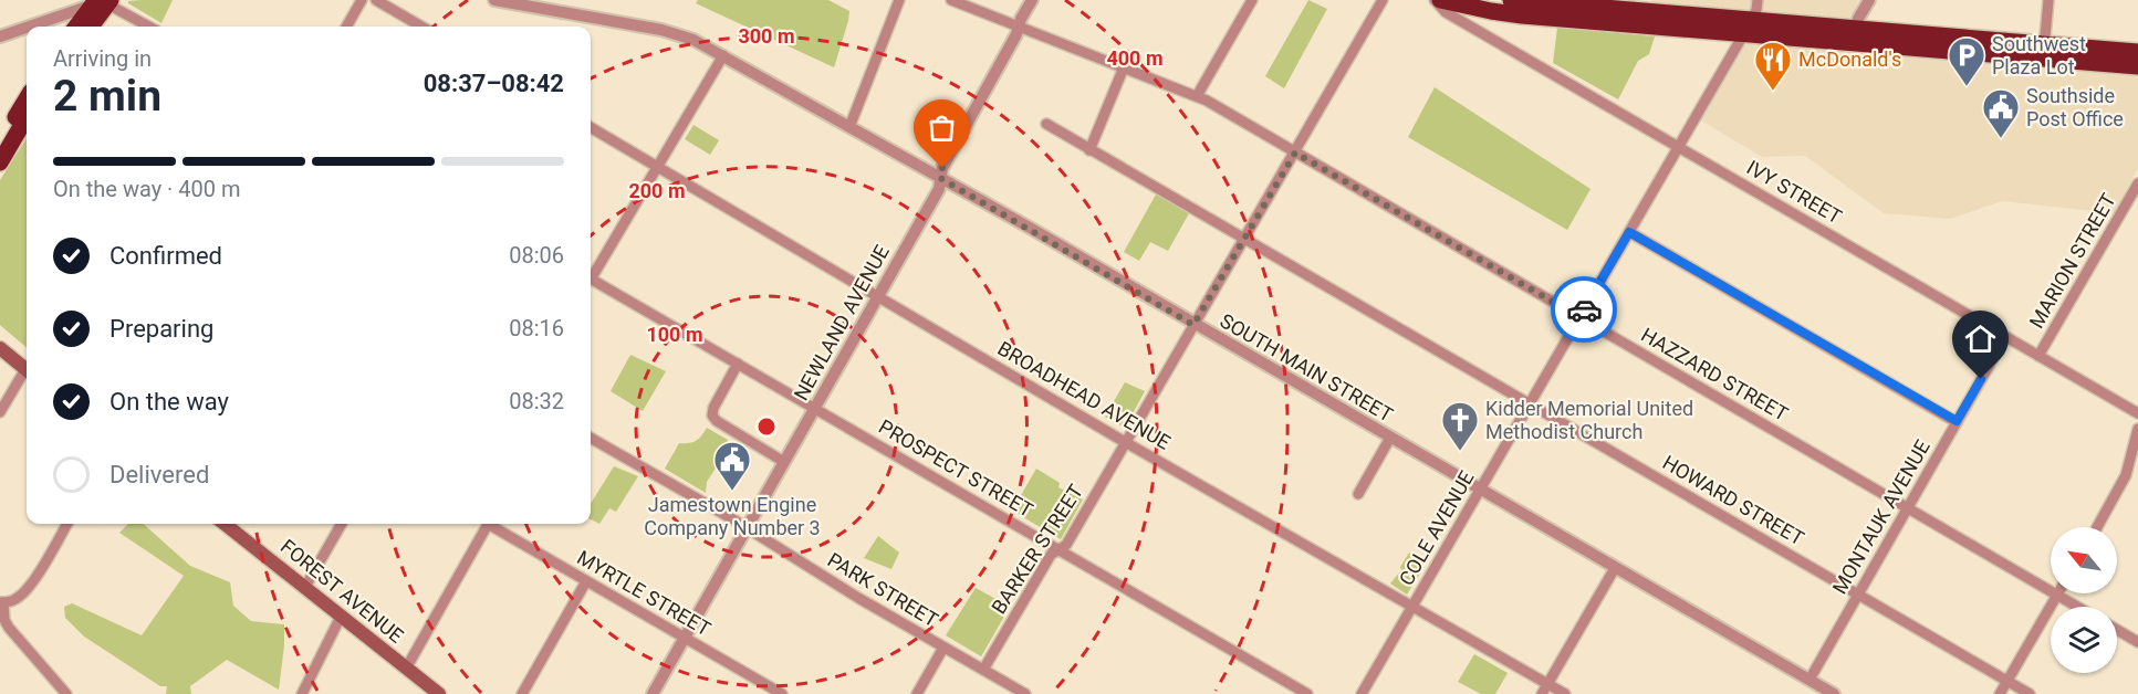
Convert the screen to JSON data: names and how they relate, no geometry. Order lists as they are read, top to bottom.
{
  "streets": {
    "main road": ["FOREST AVENUE"],
    "street": [
      "IVY STREET",
      "MARION STREET",
      "NEWLAND AVENUE",
      "SOUTH MAIN STREET",
      "HAZZARD STREET",
      "BROADHEAD AVENUE",
      "PROSPECT STREET",
      "HOWARD STREET",
      "MONTAUK AVENUE",
      "COLE AVENUE",
      "BARKER STREET",
      "PARK STREET",
      "MYRTLE STREET"
    ]
  },
  "crossings": [
    ["IVY STREET", "MARION STREET"],
    ["IVY STREET", "MONTAUK AVENUE"],
    ["IVY STREET", "COLE AVENUE"],
    ["NEWLAND AVENUE", "SOUTH MAIN STREET"],
    ["NEWLAND AVENUE", "HAZZARD STREET"],
    ["NEWLAND AVENUE", "BROADHEAD AVENUE"],
    ["NEWLAND AVENUE", "PROSPECT STREET"],
    ["NEWLAND AVENUE", "PARK STREET"],
    ["NEWLAND AVENUE", "MYRTLE STREET"],
    ["SOUTH MAIN STREET", "MONTAUK AVENUE"],
    ["SOUTH MAIN STREET", "COLE AVENUE"],
    ["SOUTH MAIN STREET", "BARKER STREET"],
    ["HAZZARD STREET", "MONTAUK AVENUE"],
    ["HAZZARD STREET", "COLE AVENUE"],
    ["HAZZARD STREET", "BARKER STREET"],
    ["BROADHEAD AVENUE", "COLE AVENUE"],
    ["BROADHEAD AVENUE", "BARKER STREET"],
    ["PROSPECT STREET", "BARKER STREET"],
    ["HOWARD STREET", "MONTAUK AVENUE"],
    ["HOWARD STREET", "COLE AVENUE"],
    ["HOWARD STREET", "BARKER STREET"],
    ["BARKER STREET", "PARK STREET"]
  ],
  "places": {
    "parking": ["Southwest Plaza Lot"],
    "restaurant": ["McDonald's"],
    "public building": ["Southside Post Office", "Jamestown Engine Company Number 3"],
    "church": ["Kidder Memorial United Methodist Church"]
  },
  "north": "top left",
  "page": {
    "heading": ["2 min", "Arriving in", "08:37–08:42"],
    "bar": "On the way · 400 m",
    "list": [
      ["Confirmed", "08:06"],
      ["Preparing", "08:16"],
      ["On the way", "08:32"],
      "Delivered"
    ]
  },
  "rings": [
    "300 m",
    "400 m",
    "200 m",
    "100 m"
  ]
}
